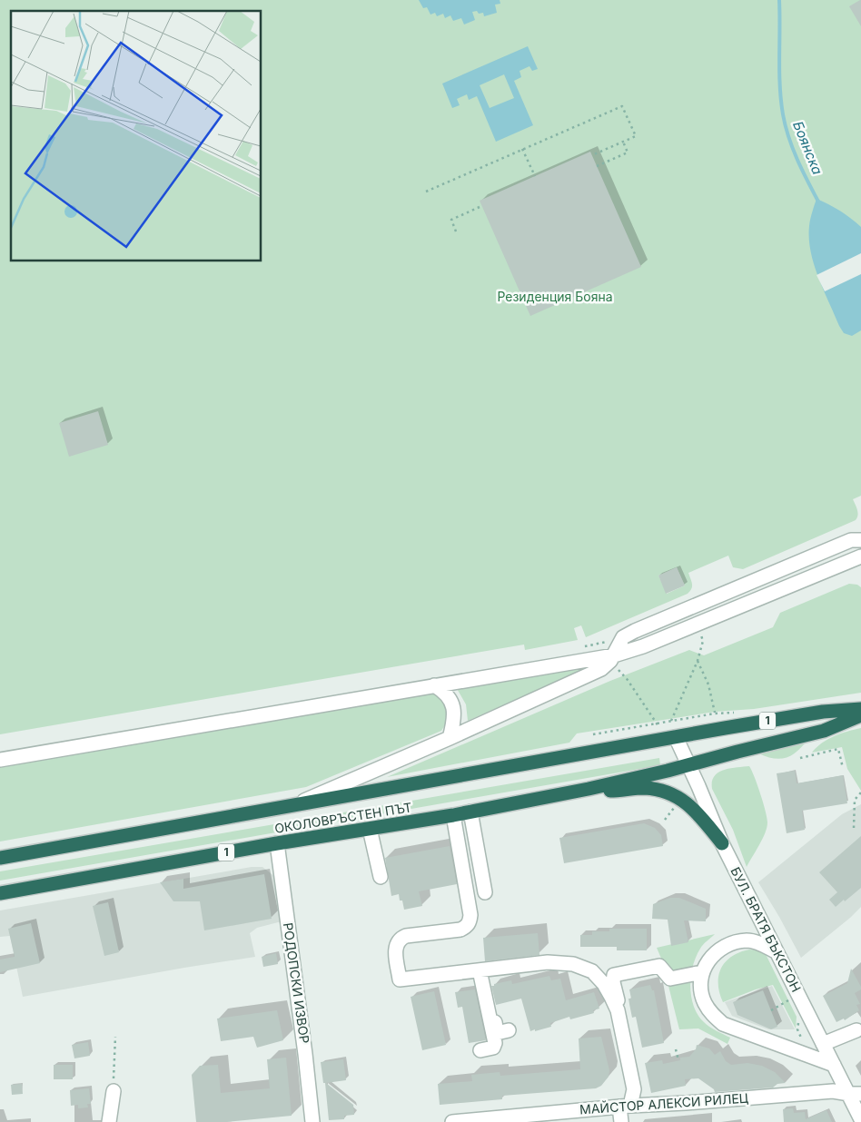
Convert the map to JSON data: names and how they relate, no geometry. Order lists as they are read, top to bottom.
{
  "streets": {
    "highway": ["1", "ОКОЛОВРЪСТЕН ПЪТ"],
    "street": ["БУЛ. БРАТЯ БЪКСТОН", "РОДОПСКИ ИЗВОР", "МАЙСТОР АЛЕКСИ РИЛЕЦ"]
  },
  "crossings": [
    ["1", "ОКОЛОВРЪСТЕН ПЪТ"],
    ["1", "БУЛ. БРАТЯ БЪКСТОН"],
    ["ОКОЛОВРЪСТЕН ПЪТ", "БУЛ. БРАТЯ БЪКСТОН"],
    ["ОКОЛОВРЪСТЕН ПЪТ", "РОДОПСКИ ИЗВОР"],
    ["БУЛ. БРАТЯ БЪКСТОН", "МАЙСТОР АЛЕКСИ РИЛЕЦ"]
  ],
  "water": ["Боянска"],
  "parks": ["Резиденция Бояна"]
}
